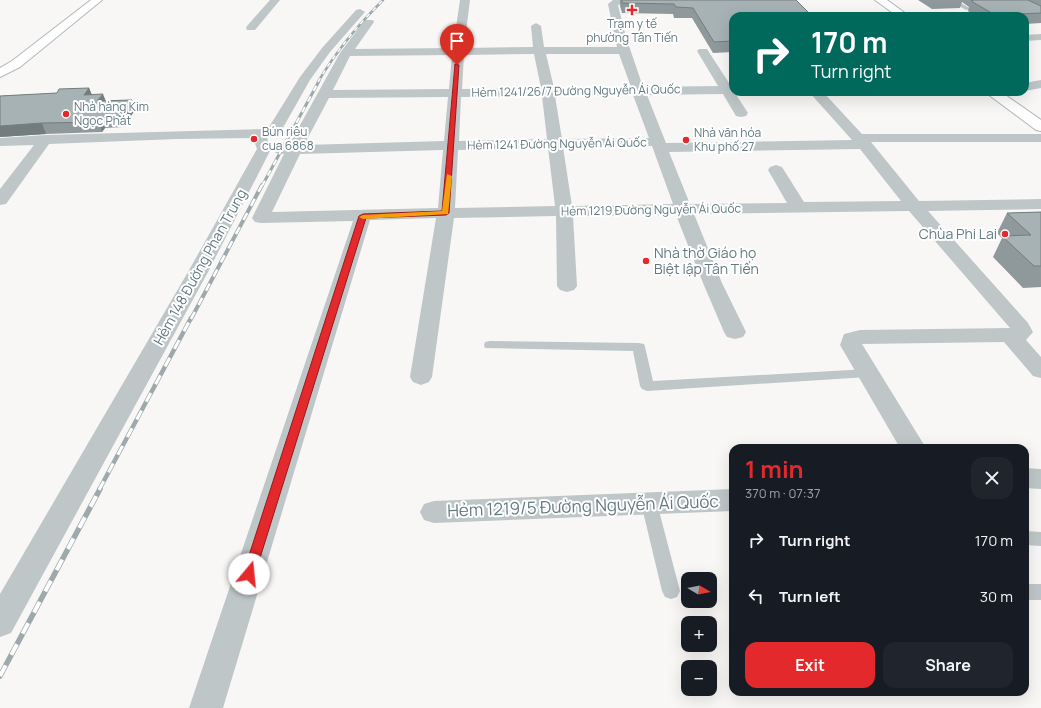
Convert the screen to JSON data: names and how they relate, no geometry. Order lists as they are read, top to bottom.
{
  "streets": {
    "street": [
      "Hẻm 1241/26/7 Đường Nguyễn Ái Quốc",
      "Hẻm 1241 Đường Nguyễn Ái Quốc",
      "Hẻm 1219 Đường Nguyễn Ái Quốc",
      "Hẻm 148 Đường Phan Trung",
      "Hẻm 1219/5 Đường Nguyễn Ái Quốc"
    ]
  },
  "crossings": [
    ["Hẻm 1241 Đường Nguyễn Ái Quốc", "Hẻm 1219 Đường Nguyễn Ái Quốc"],
    ["Hẻm 1241 Đường Nguyễn Ái Quốc", "Hẻm 148 Đường Phan Trung"]
  ],
  "places": {
    "health": ["Trạm y tế phường Tân Tiến"],
    "other": [
      "Nhà hàng Kim Ngọc Phát",
      "Bún riêu cua 6868",
      "Nhà văn hóa Khu phố 27",
      "Chùa Phi Lai",
      "Nhà thờ Giáo họ Biệt lập Tân Tiến"
    ]
  },
  "north": "right",
  "page": {
    "turn": ["170 m", "Turn right"],
    "heading": ["1 min", "370 m · 07:37"],
    "list": [
      {
        "name": "Turn right",
        "value": "170 m"
      },
      {
        "name": "Turn left",
        "value": "30 m"
      }
    ],
    "map_buttons": ["+", "−"],
    "buttons": ["Exit", "Share"]
  }
}
